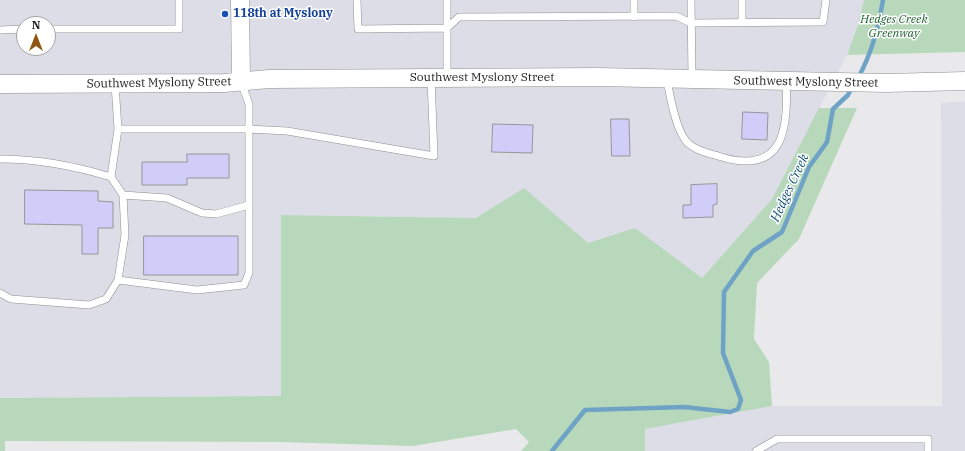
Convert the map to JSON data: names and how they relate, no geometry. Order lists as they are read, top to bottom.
{
  "streets": {
    "street": ["Southwest Myslony Street"]
  },
  "water": ["Hedges Creek"],
  "parks": ["Hedges Creek Greenway"],
  "places": ["118th at Myslony"],
  "north": "top"
}
